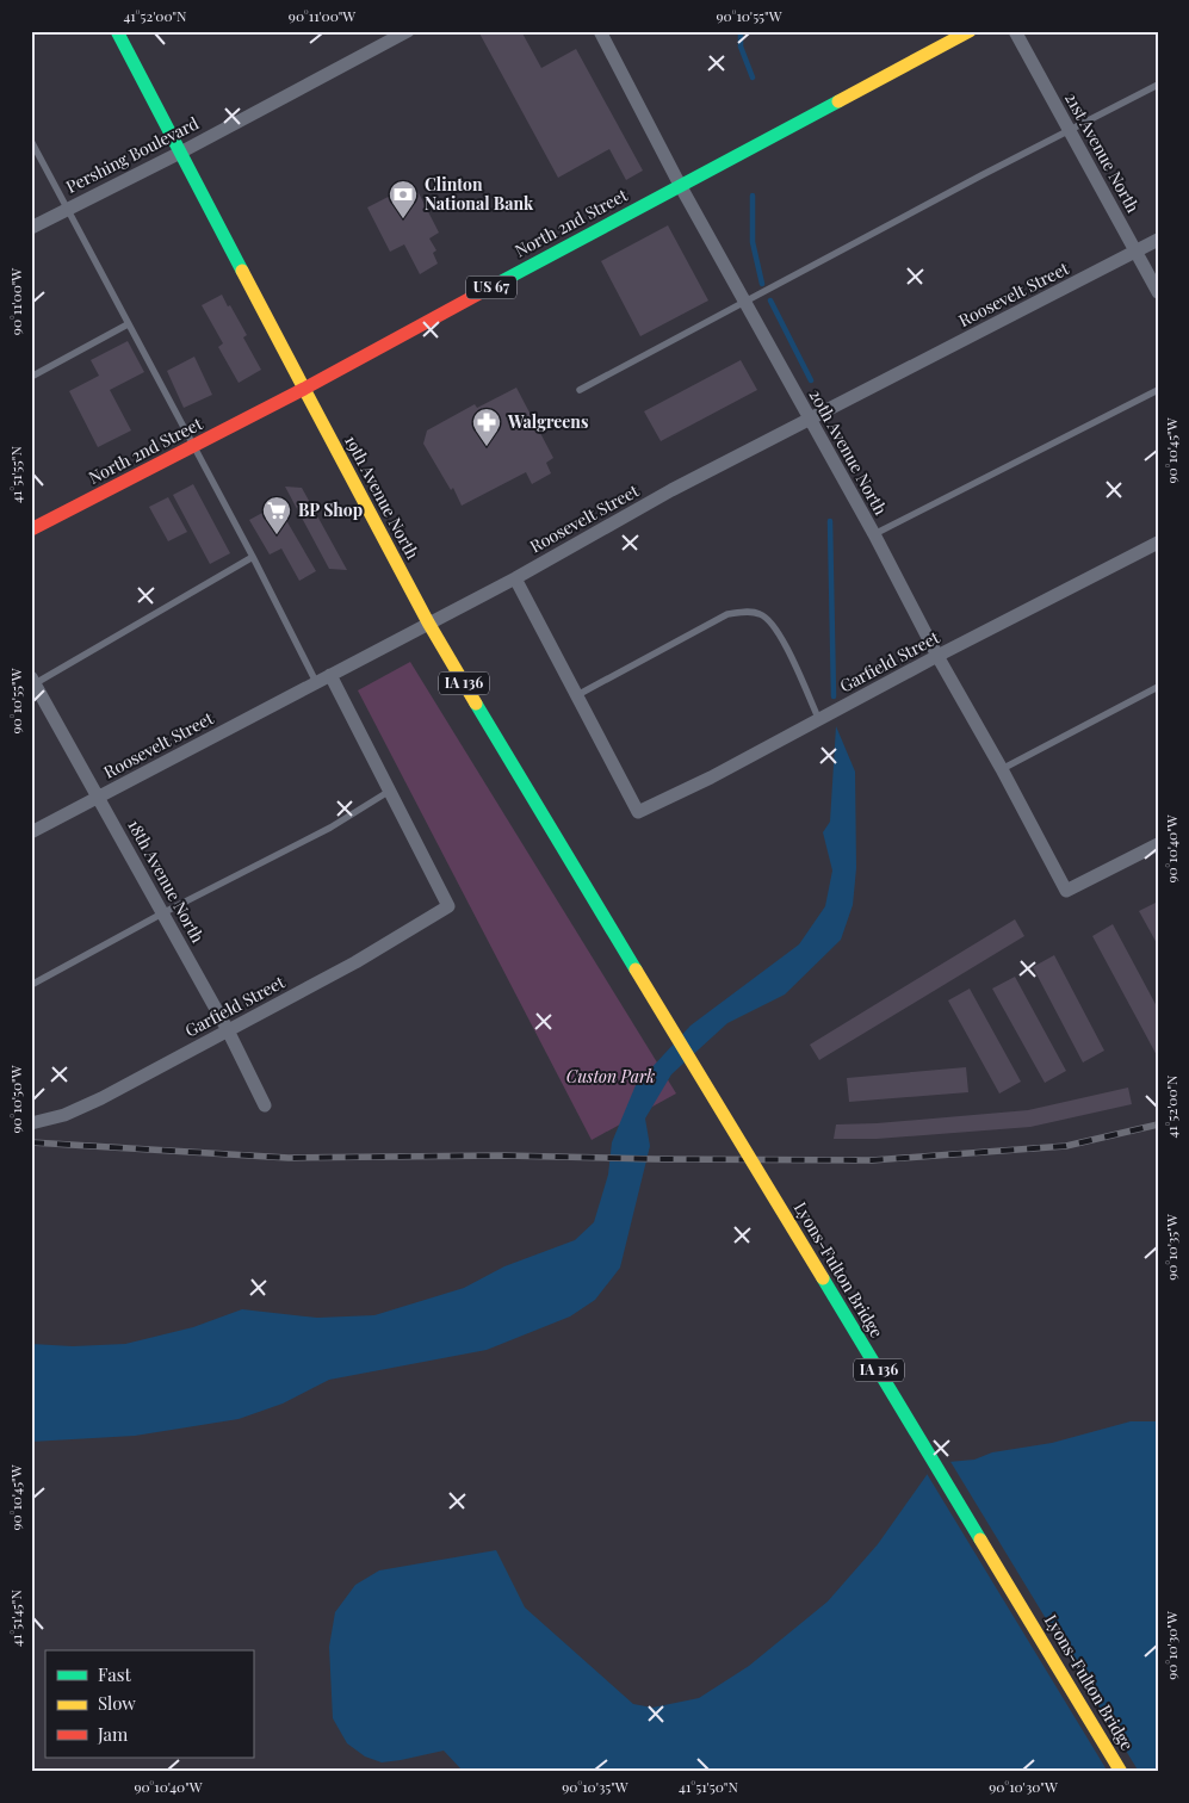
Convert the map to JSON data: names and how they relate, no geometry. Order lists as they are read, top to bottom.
{
  "streets": {
    "main road": [
      "North 2nd Street",
      "US 67",
      "19th Avenue North",
      "IA 136",
      "Lyons-Fulton Bridge"
    ],
    "street": [
      "21st Avenue North",
      "Pershing Boulevard",
      "Roosevelt Street",
      "20th Avenue North",
      "Garfield Street",
      "18th Avenue North"
    ]
  },
  "crossings": [
    ["21st Avenue North", "Roosevelt Street"],
    ["Pershing Boulevard", "19th Avenue North"],
    ["North 2nd Street", "20th Avenue North"],
    ["North 2nd Street", "19th Avenue North"],
    ["Roosevelt Street", "20th Avenue North"],
    ["Roosevelt Street", "19th Avenue North"],
    ["Roosevelt Street", "18th Avenue North"],
    ["20th Avenue North", "Garfield Street"],
    ["19th Avenue North", "Lyons-Fulton Bridge"],
    ["Garfield Street", "18th Avenue North"]
  ],
  "parks": ["Custon Park"],
  "places": {
    "bank": ["Clinton National Bank"],
    "pharmacy": ["Walgreens"],
    "supermarket": ["BP Shop"]
  },
  "legend": ["Fast", "Slow", "Jam"],
  "coordinates": [
    "41°52'00\"N",
    "90°11'00\"W",
    "90°10'55\"W",
    "90°10'45\"W",
    "41°51'55\"N",
    "90°10'40\"W",
    "90°10'50\"W",
    "90°10'35\"W",
    "41°51'45\"N",
    "90°10'30\"W",
    "41°51'50\"N"
  ]
}
